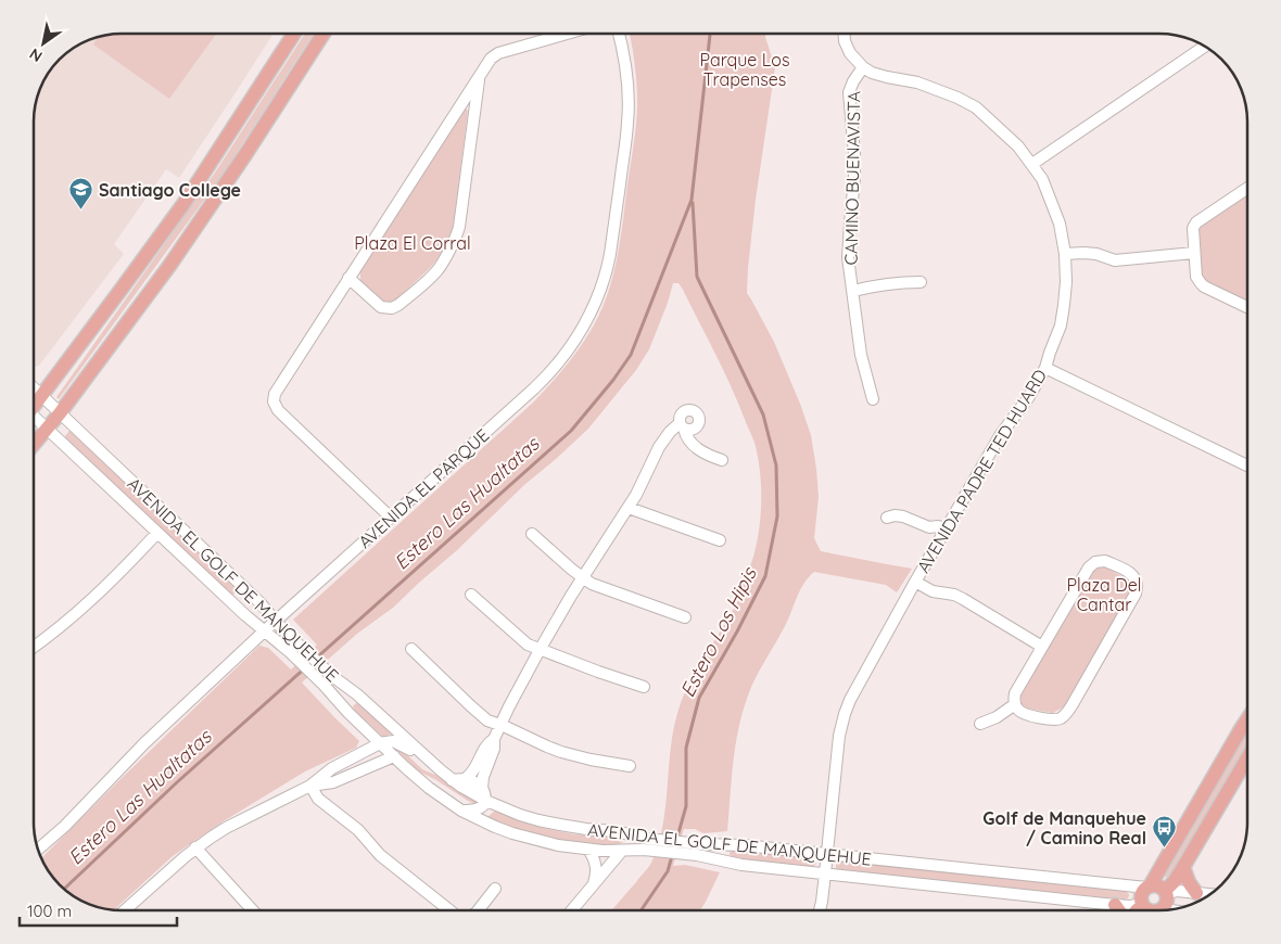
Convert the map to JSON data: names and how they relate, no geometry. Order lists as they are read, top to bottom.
{
  "streets": {
    "street": [
      "CAMINO BUENAVISTA",
      "AVENIDA PADRE TED HUARD",
      "AVENIDA EL PARQUE",
      "AVENIDA EL GOLF DE MANQUEHUE"
    ]
  },
  "crossings": [
    ["CAMINO BUENAVISTA", "AVENIDA PADRE TED HUARD"],
    ["AVENIDA PADRE TED HUARD", "AVENIDA EL GOLF DE MANQUEHUE"],
    ["AVENIDA EL PARQUE", "AVENIDA EL GOLF DE MANQUEHUE"]
  ],
  "water": ["Estero Las Hualtatas", "Estero Los Hipis"],
  "parks": ["Parque Los Trapenses", "Plaza El Corral", "Plaza Del Cantar"],
  "places": {
    "school or university": ["Santiago College"],
    "bus stop": ["Golf de Manquehue / Camino Real"]
  },
  "scale_bar": "100 m",
  "north": "bottom left"
}
